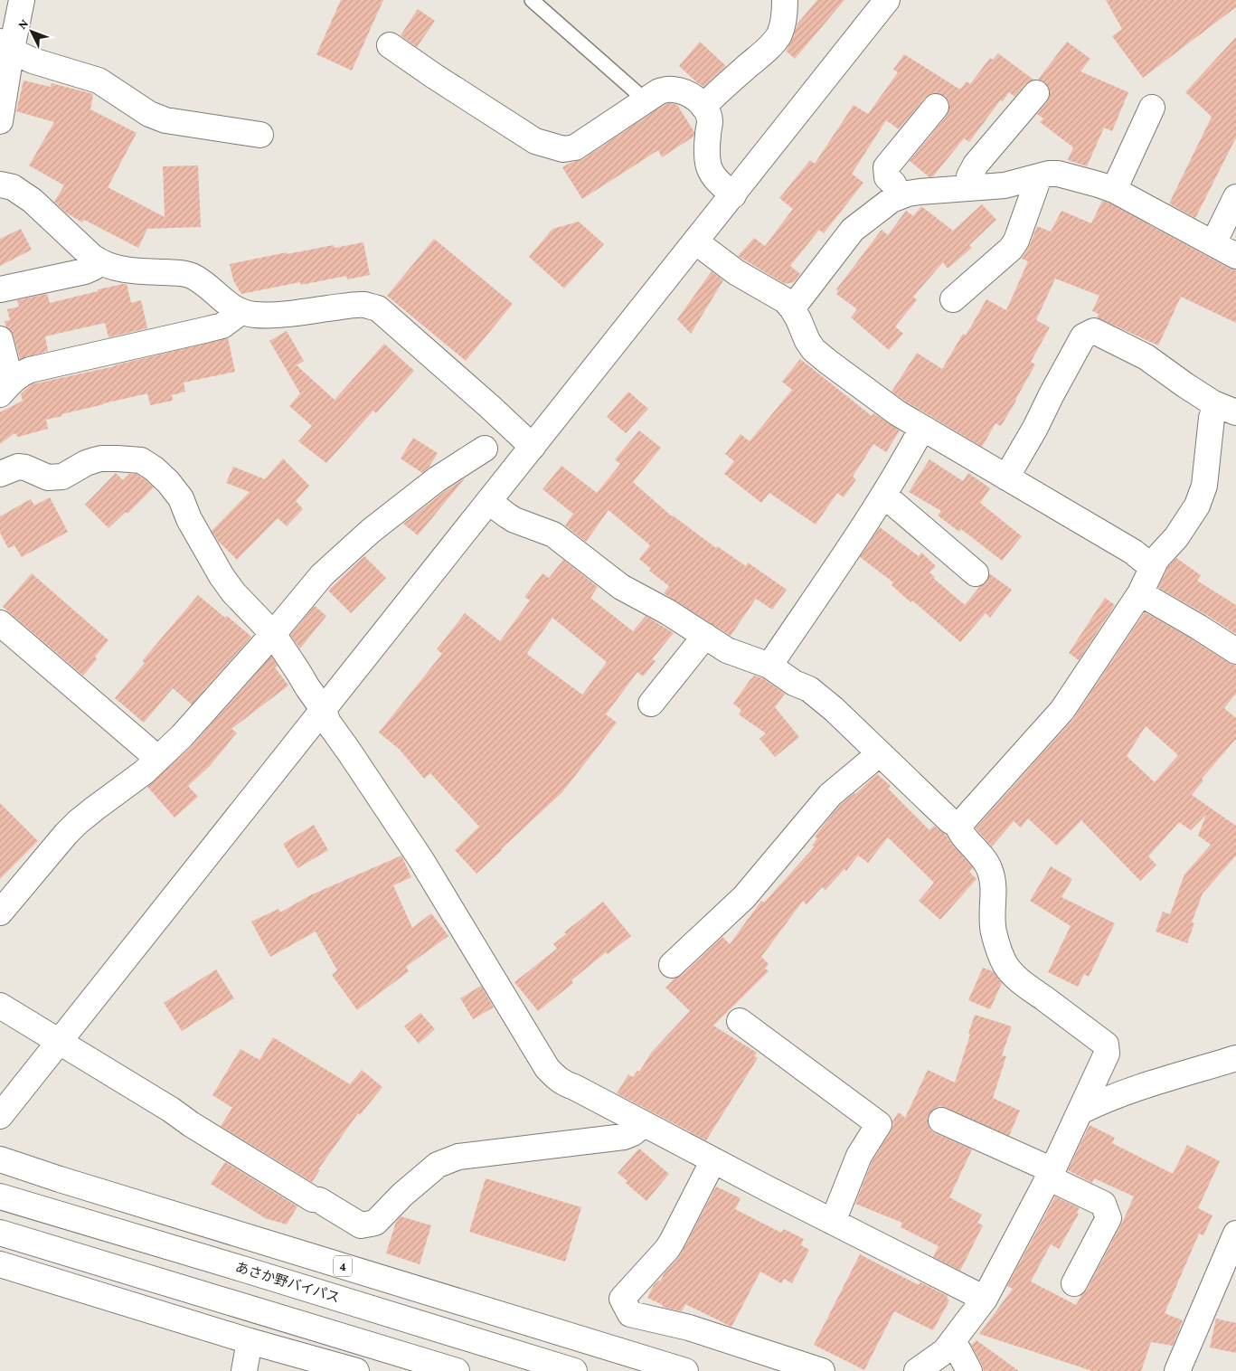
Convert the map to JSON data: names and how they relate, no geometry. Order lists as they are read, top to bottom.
{
  "streets": {
    "main road": ["4", "あさか野バイパス"]
  },
  "north": "top left"
}
